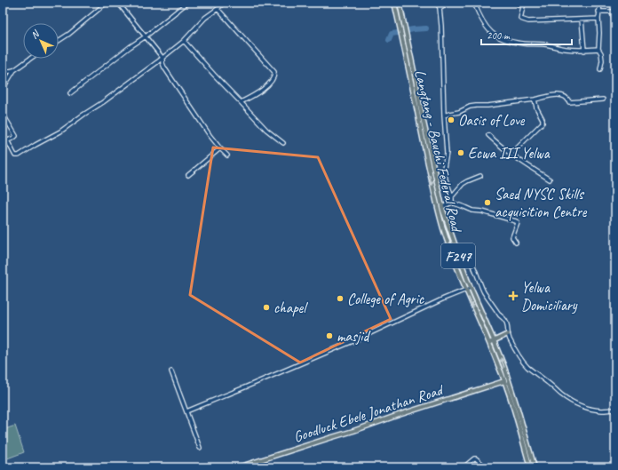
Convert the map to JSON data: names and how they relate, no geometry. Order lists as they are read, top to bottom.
{
  "streets": {
    "main road": ["Langtang - Bauchi Federal Road", "F247", "Goodluck Ebele Jonathan Road"]
  },
  "crossings": [
    ["Langtang - Bauchi Federal Road", "Goodluck Ebele Jonathan Road"]
  ],
  "places": {
    "other": [
      "Oasis of Love",
      "Ecwa III Yelwa",
      "Saed NYSC Skills acquisition Centre",
      "College of Agric",
      "chapel",
      "masjid"
    ],
    "health": ["Yelwa Domiciliary"]
  },
  "scale_bar": "200 m",
  "north": "top left"
}
